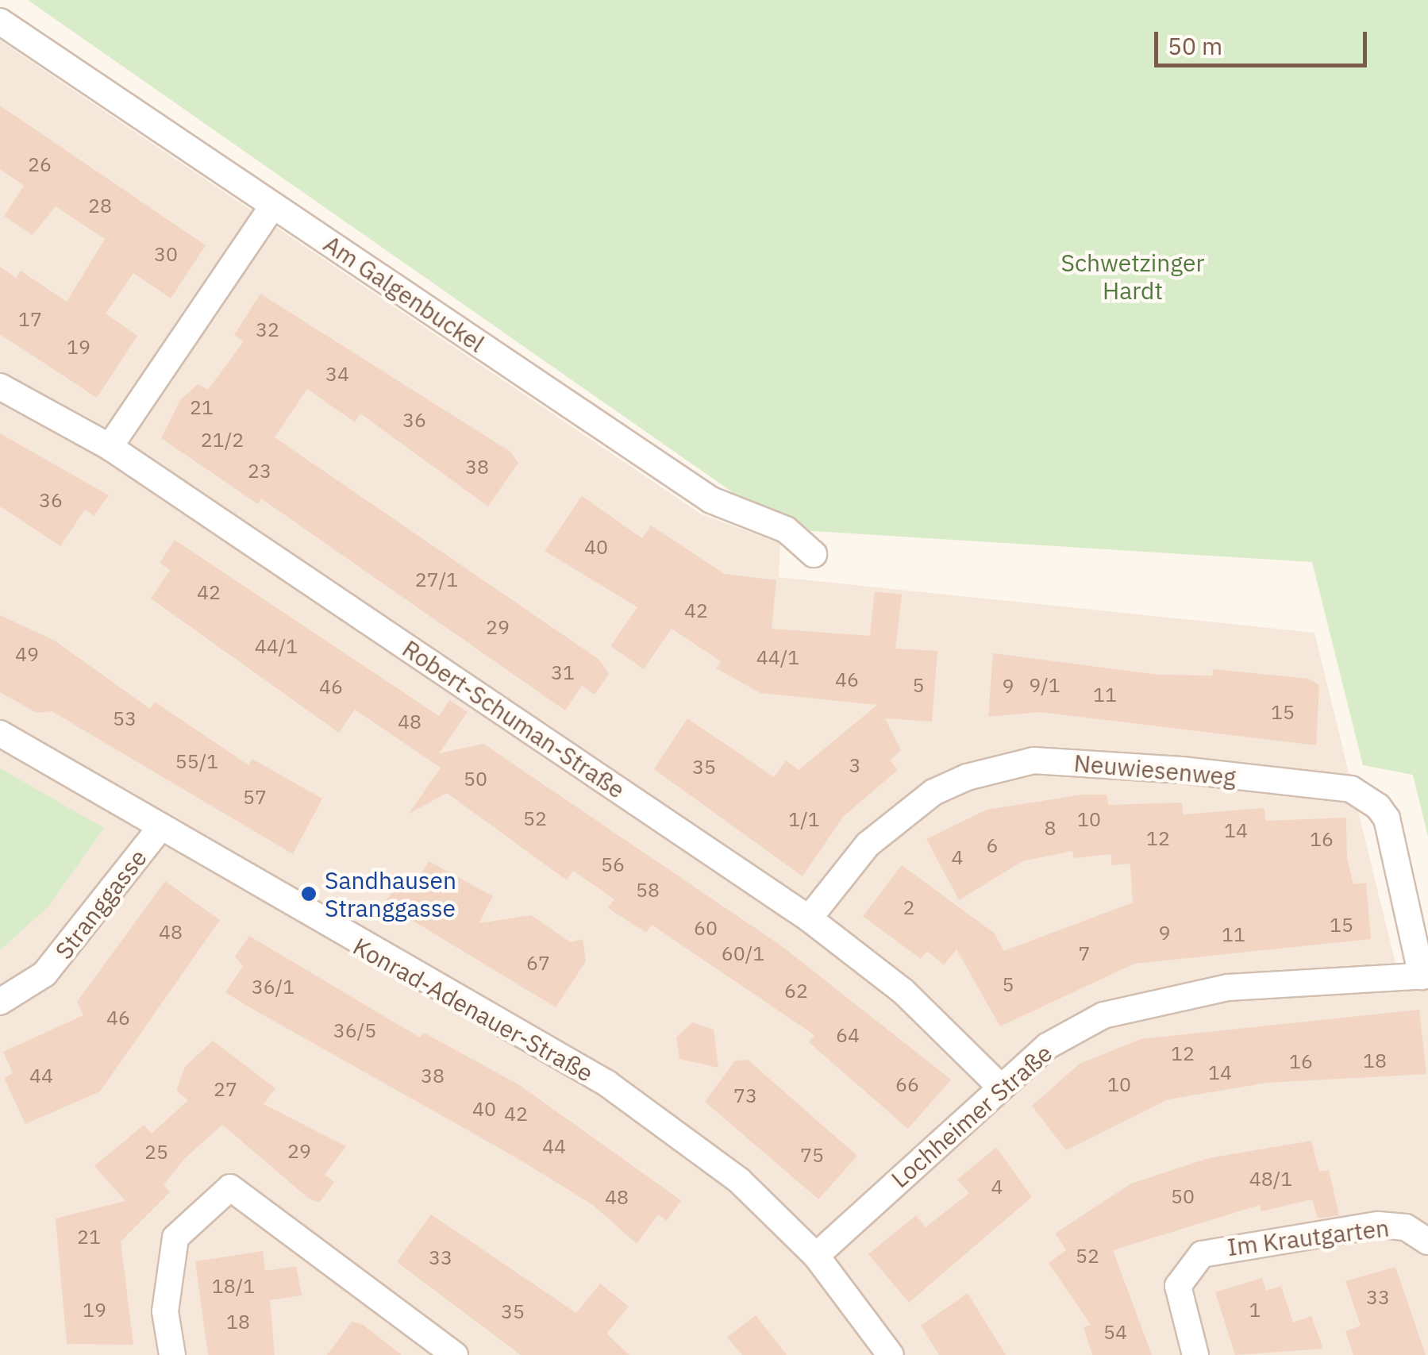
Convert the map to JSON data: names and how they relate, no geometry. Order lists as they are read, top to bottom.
{
  "streets": {
    "street": [
      "Am Galgenbuckel",
      "Robert-Schuman-Straße",
      "Neuwiesenweg",
      "Stranggasse",
      "Konrad-Adenauer-Straße",
      "Lochheimer Straße",
      "Im Krautgarten"
    ]
  },
  "crossings": [
    ["Robert-Schuman-Straße", "Neuwiesenweg"],
    ["Robert-Schuman-Straße", "Lochheimer Straße"],
    ["Neuwiesenweg", "Lochheimer Straße"],
    ["Stranggasse", "Konrad-Adenauer-Straße"],
    ["Konrad-Adenauer-Straße", "Lochheimer Straße"]
  ],
  "parks": ["Schwetzinger Hardt"],
  "places": ["Sandhausen Stranggasse"],
  "house_numbers": [
    "26",
    "28",
    "30",
    "17",
    "32",
    "19",
    "34",
    "21",
    "36",
    "21/2",
    "38",
    "23",
    "36",
    "40",
    "27/1",
    "42",
    "42",
    "29",
    "44/1",
    "49",
    "44/1",
    "31",
    "46",
    "5",
    "9/1",
    "9",
    "46",
    "11",
    "15",
    "53",
    "48",
    "55/1",
    "3",
    "35",
    "50",
    "57",
    "52",
    "1/1",
    "10",
    "8",
    "14",
    "12",
    "16",
    "6",
    "4",
    "56",
    "58",
    "2",
    "15",
    "60",
    "48",
    "9",
    "11",
    "60/1",
    "7",
    "67",
    "5",
    "36/1",
    "62",
    "46",
    "36/5",
    "64",
    "12",
    "18",
    "16",
    "14",
    "44",
    "38",
    "66",
    "10",
    "27",
    "73",
    "40",
    "42",
    "44",
    "29",
    "25",
    "75",
    "48/1",
    "4",
    "50",
    "48",
    "21",
    "52",
    "33",
    "18/1",
    "33",
    "19",
    "1",
    "35",
    "18",
    "54"
  ],
  "scale_bar": "50 m"
}
